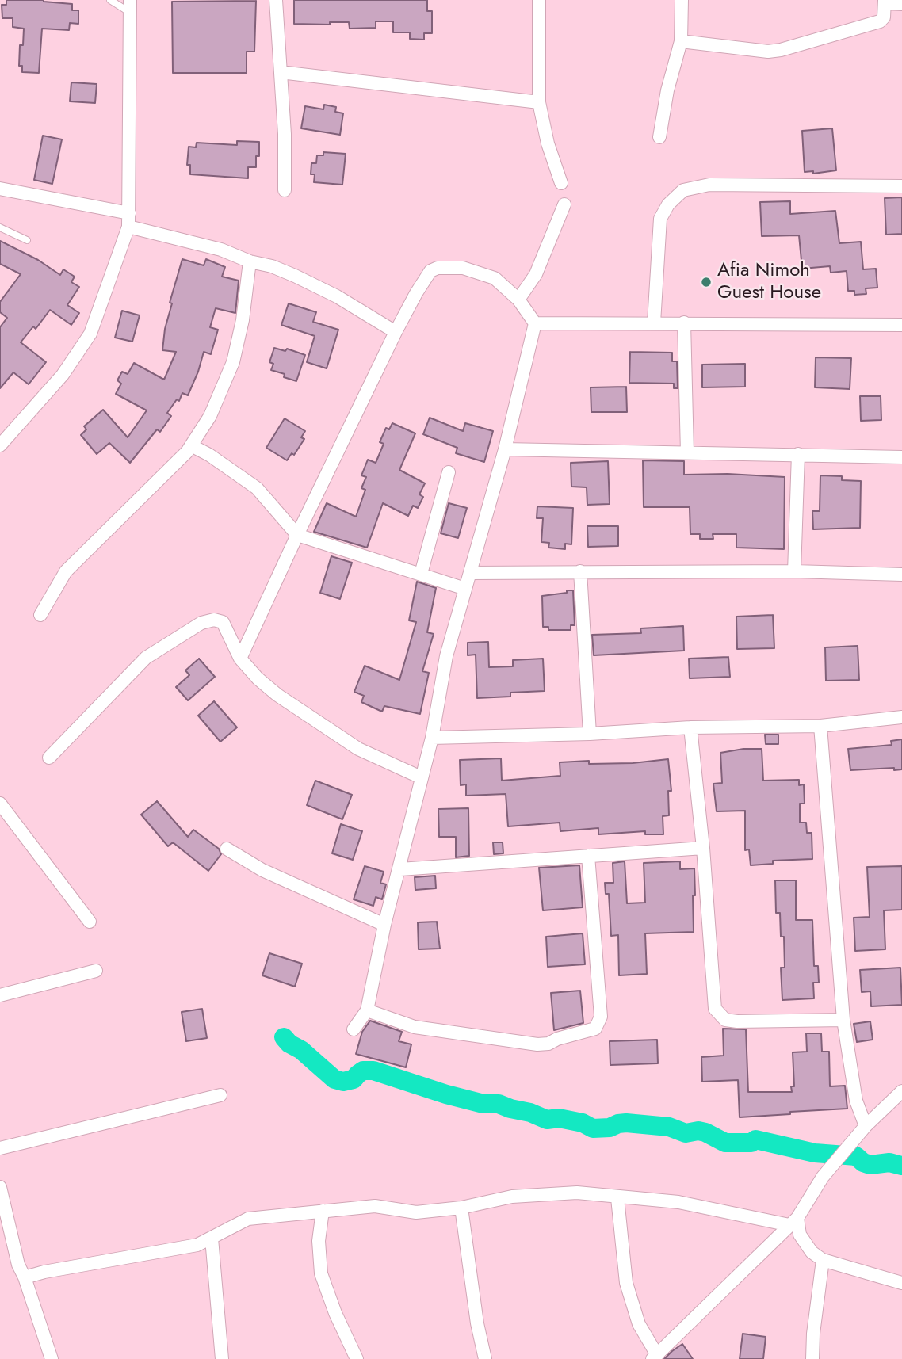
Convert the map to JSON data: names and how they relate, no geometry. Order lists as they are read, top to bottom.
{
  "places": ["Afia Nimoh Guest House"]
}
